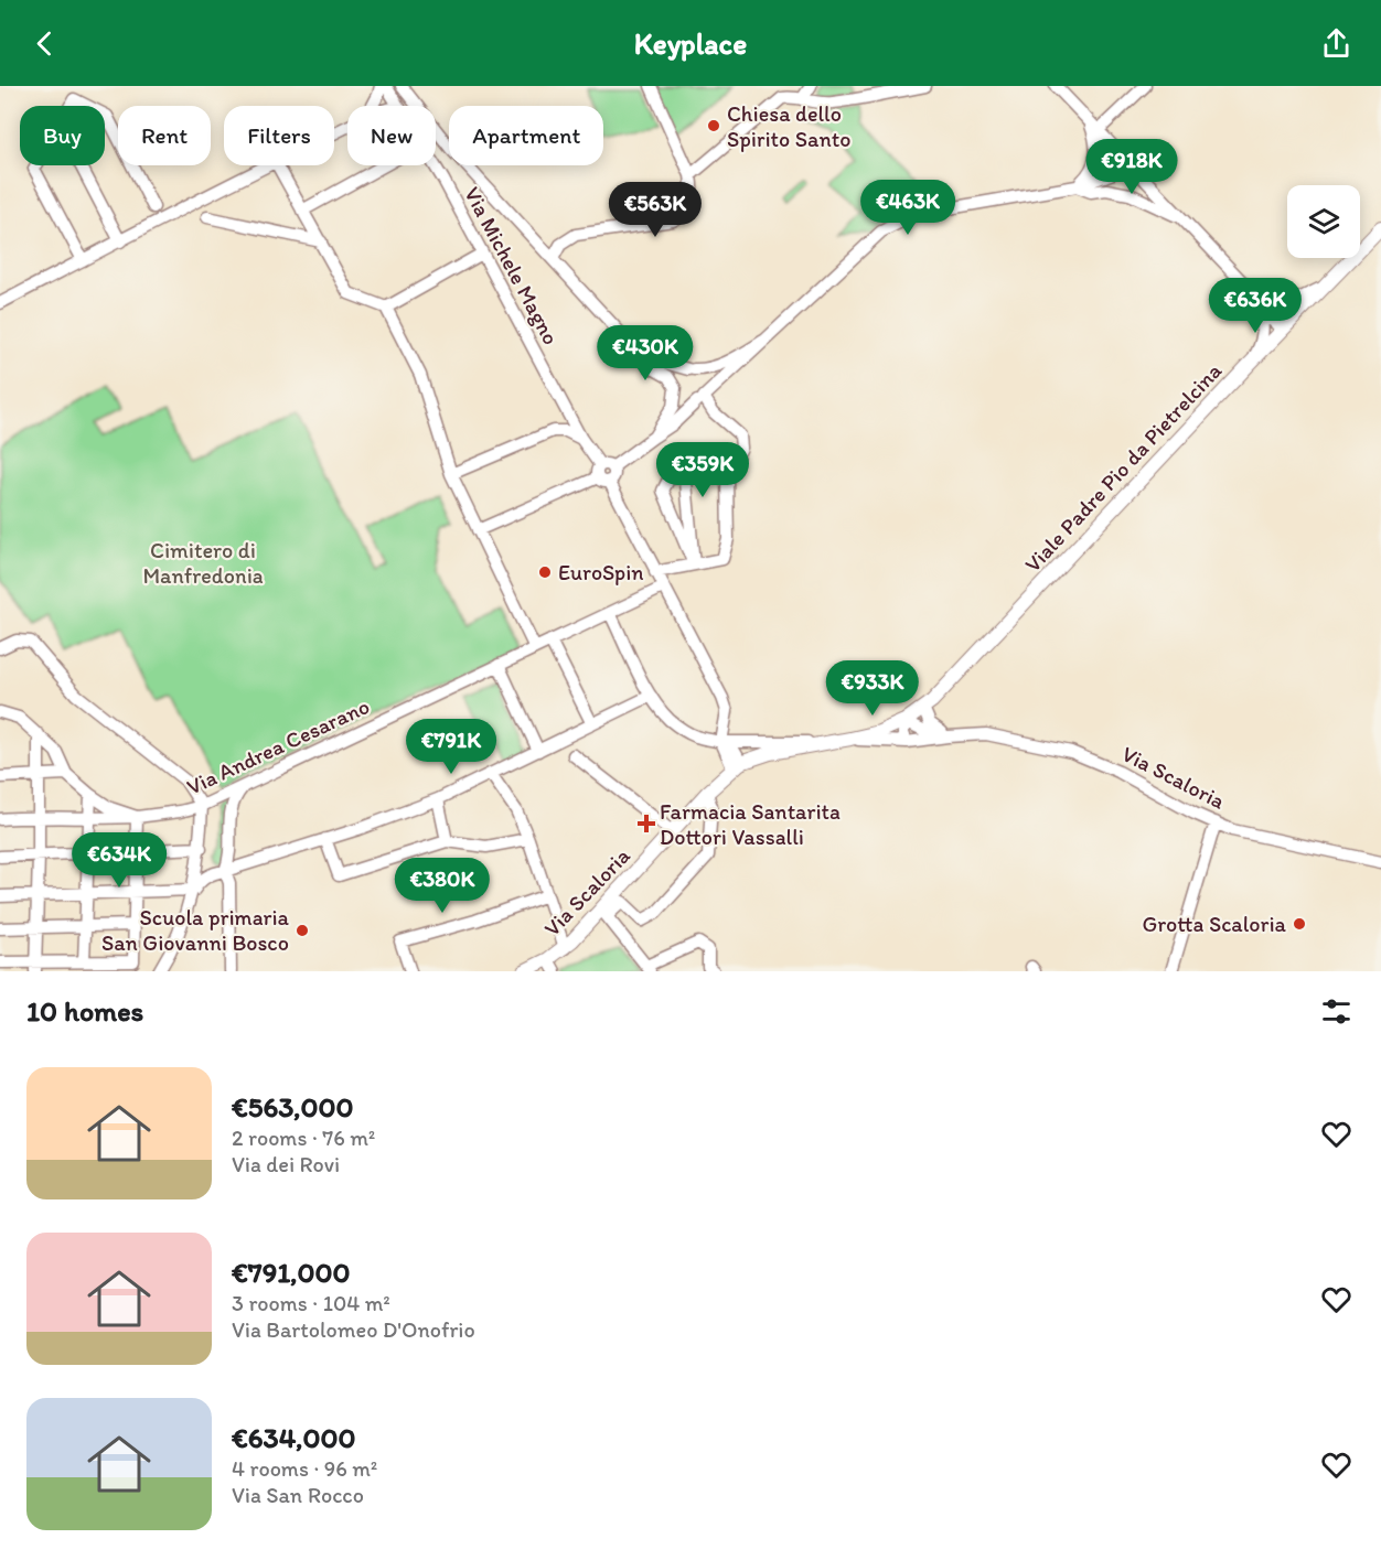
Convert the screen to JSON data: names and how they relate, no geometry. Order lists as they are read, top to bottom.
{
  "streets": {
    "main road": ["Viale Padre Pio da Pietrelcina", "Via Scaloria"],
    "street": ["Via Michele Magno", "Via Andrea Cesarano"]
  },
  "crossings": [
    ["Via Michele Magno", "Via Andrea Cesarano"],
    ["Via Michele Magno", "Via Scaloria"],
    ["Viale Padre Pio da Pietrelcina", "Via Scaloria"],
    ["Via Andrea Cesarano", "Via Scaloria"]
  ],
  "parks": ["Cimitero di Manfredonia"],
  "places": {
    "other": [
      "Chiesa dello Spirito Santo",
      "EuroSpin",
      "Grotta Scaloria",
      "Scuola primaria San Giovanni Bosco"
    ],
    "health": ["Farmacia Santarita Dottori Vassalli"]
  },
  "page": {
    "header": "Keyplace",
    "chip": [
      "Buy",
      "Rent",
      "Filters",
      "New",
      "Apartment"
    ],
    "price": [
      "€918K",
      "€463K",
      "€563K",
      "€636K",
      "€430K",
      "€359K",
      "€933K",
      "€791K",
      "€634K",
      "€380K"
    ],
    "heading": "10 homes",
    "list": [
      {
        "name": "€563,000",
        "note": "2 rooms · 76 m² · Via dei Rovi"
      },
      {
        "name": "€791,000",
        "note": "3 rooms · 104 m² · Via Bartolomeo D'Onofrio"
      },
      {
        "name": "€634,000",
        "note": "4 rooms · 96 m² · Via San Rocco"
      }
    ]
  }
}
